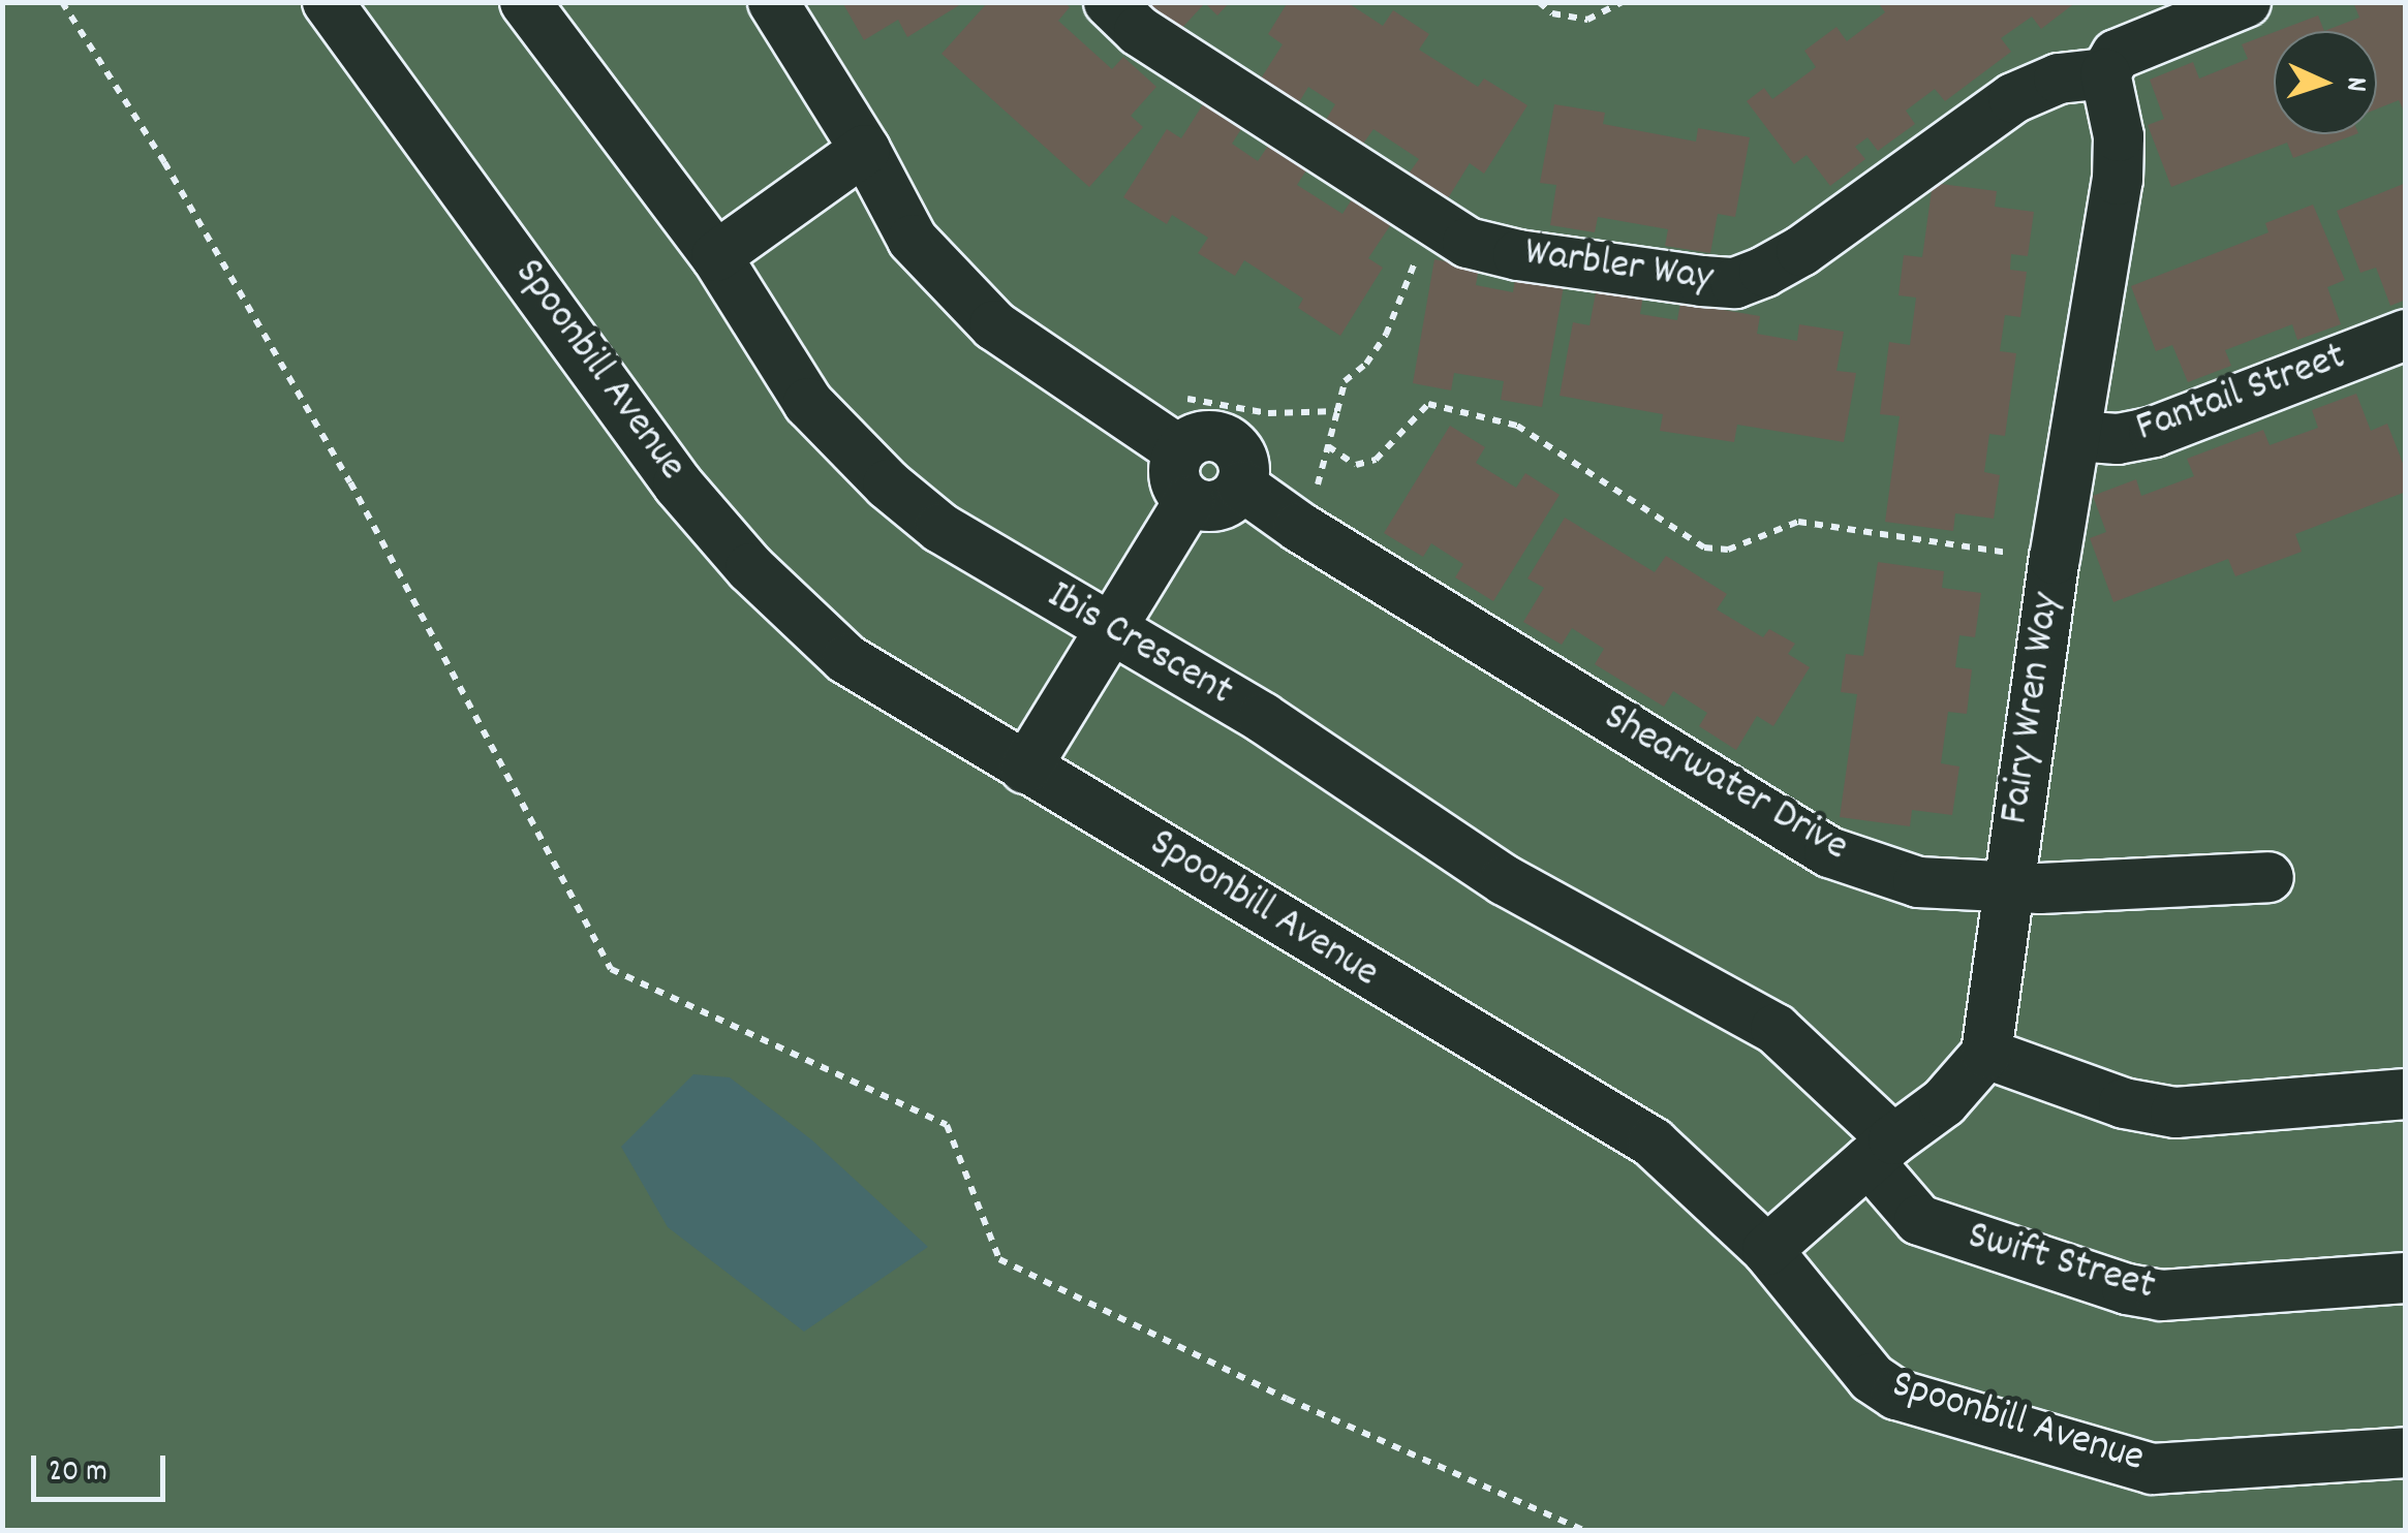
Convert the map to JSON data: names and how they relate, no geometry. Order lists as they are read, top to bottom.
{
  "streets": {
    "street": [
      "Warbler Way",
      "Spoonbill Avenue",
      "Fantail Street",
      "Ibis Crescent",
      "Fairy Wren Way",
      "Shearwater Drive",
      "Swift Street"
    ]
  },
  "crossings": [
    ["Warbler Way", "Fairy Wren Way"],
    ["Fantail Street", "Fairy Wren Way"],
    ["Ibis Crescent", "Swift Street"],
    ["Fairy Wren Way", "Shearwater Drive"]
  ],
  "scale_bar": "20 m",
  "north": "right"
}
